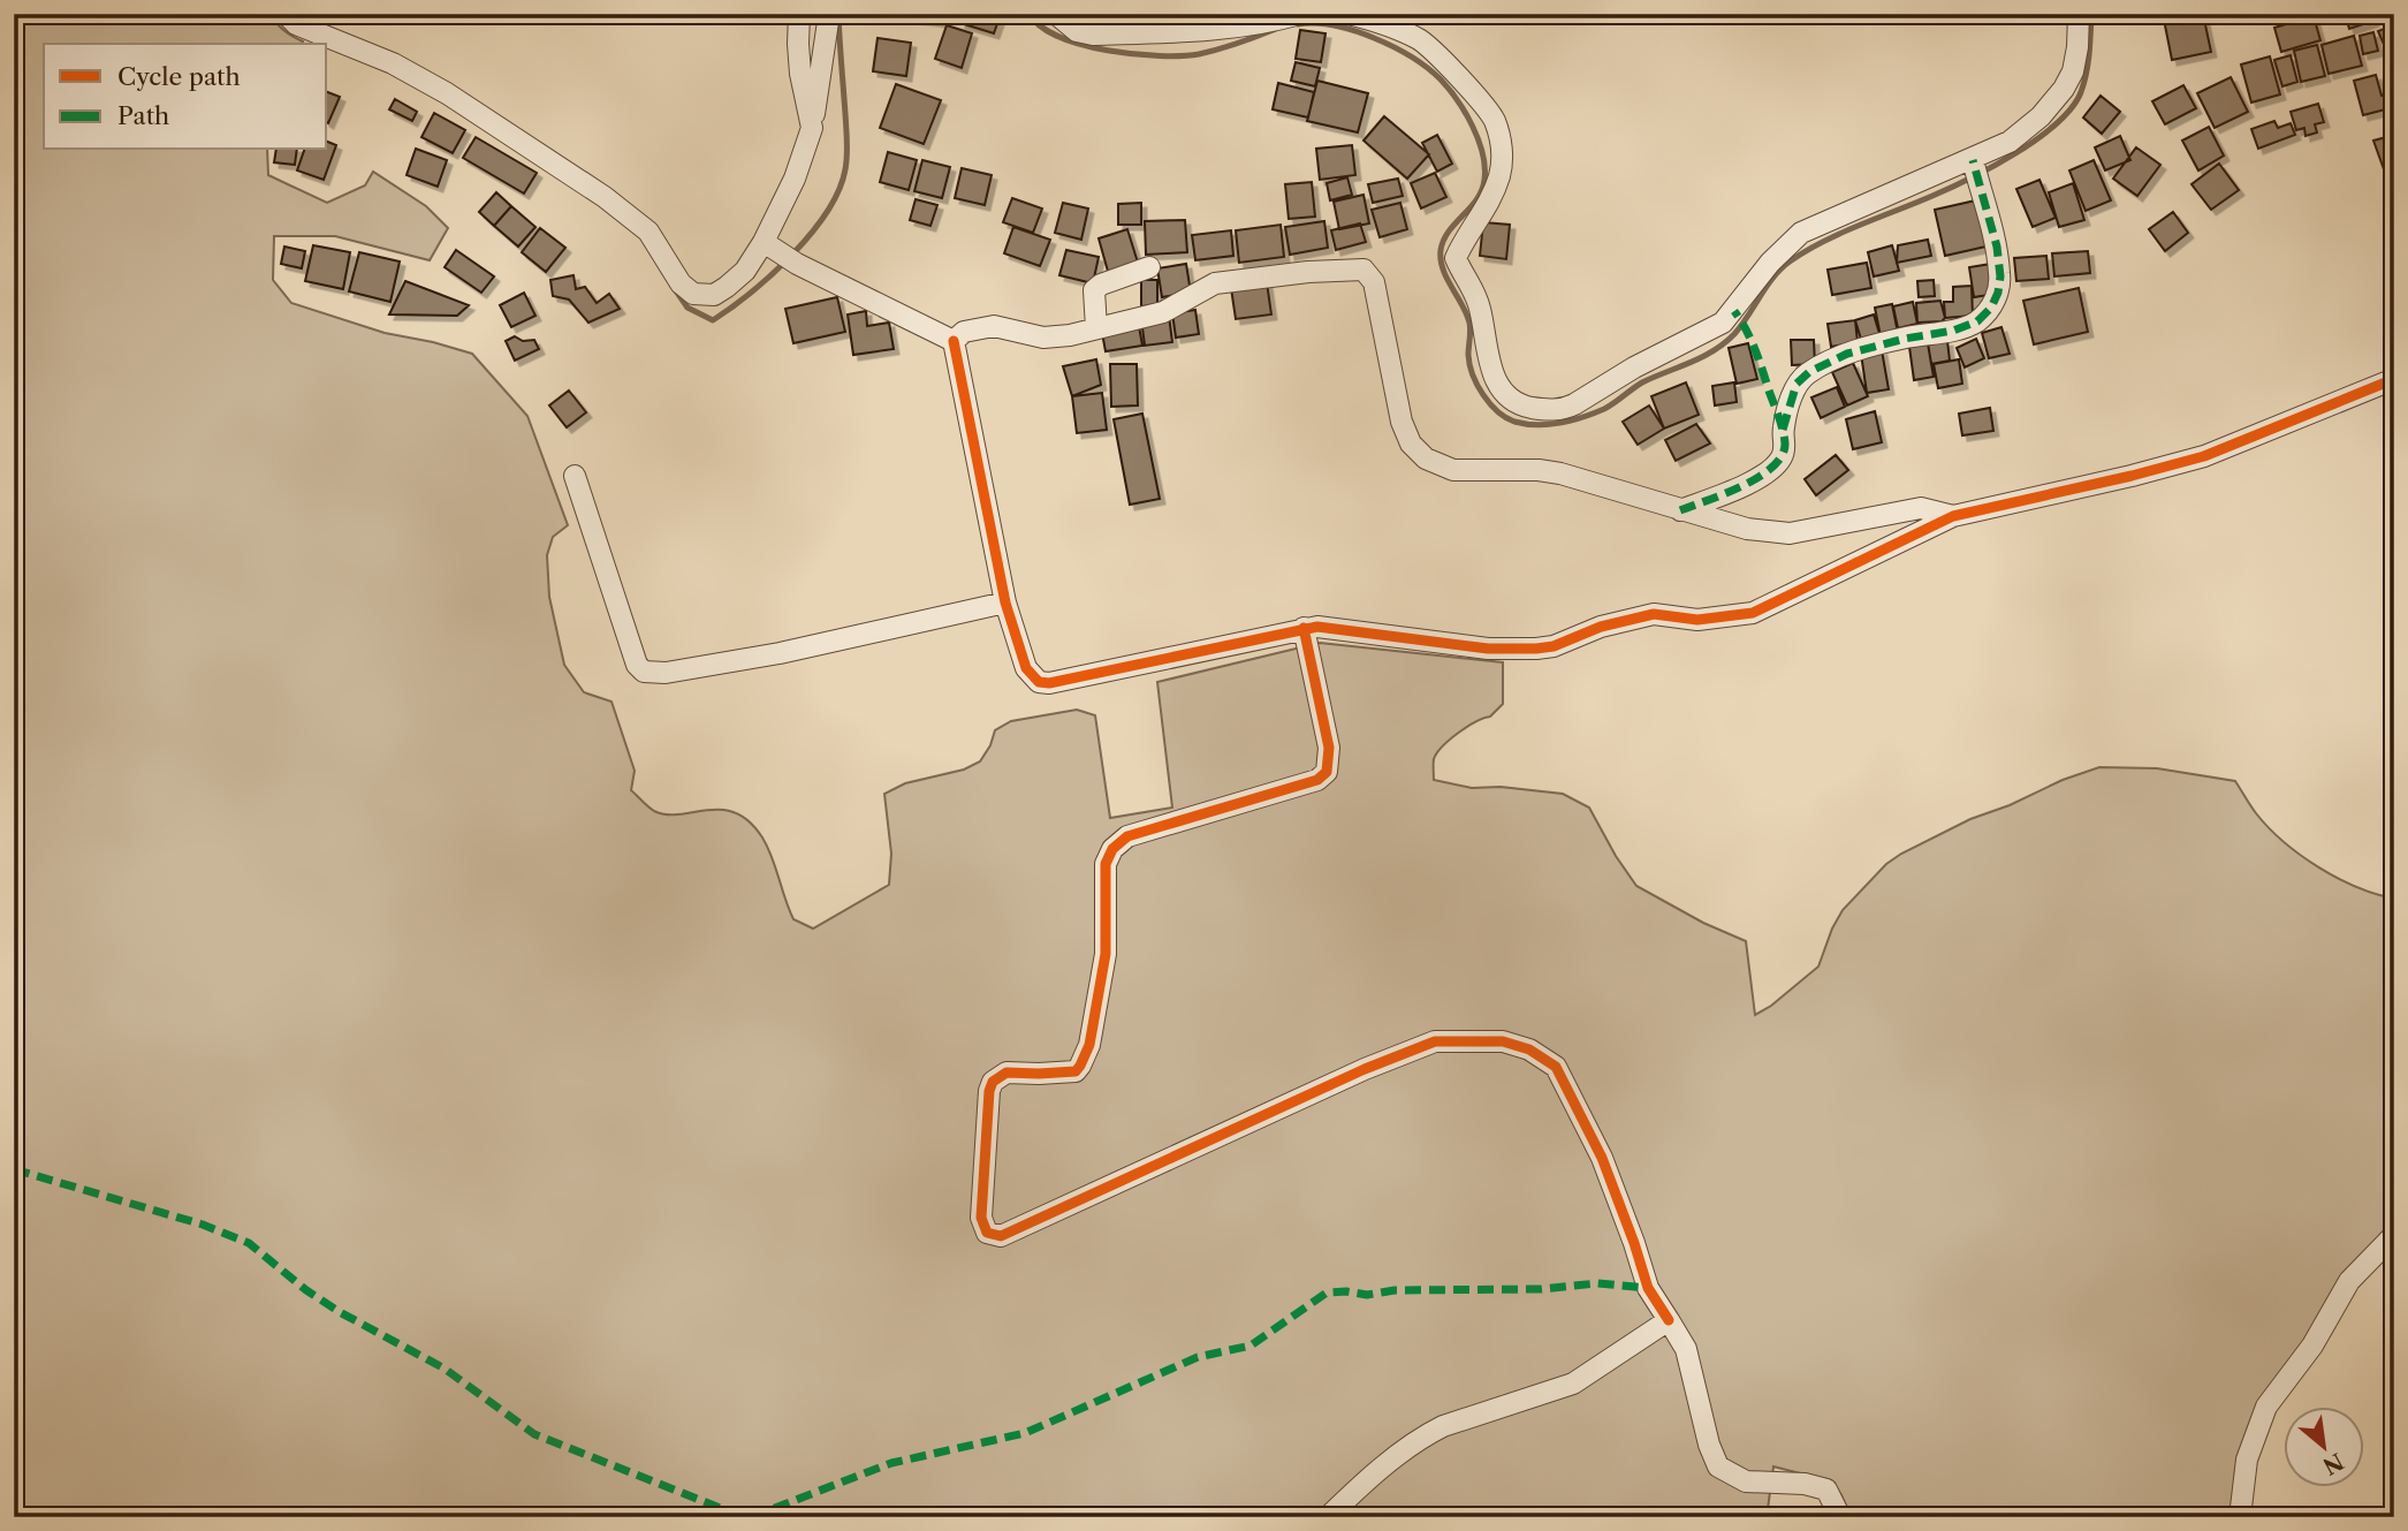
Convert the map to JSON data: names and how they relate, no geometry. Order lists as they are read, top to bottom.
{
  "legend": ["Cycle path", "Path"],
  "north": "bottom right"
}
